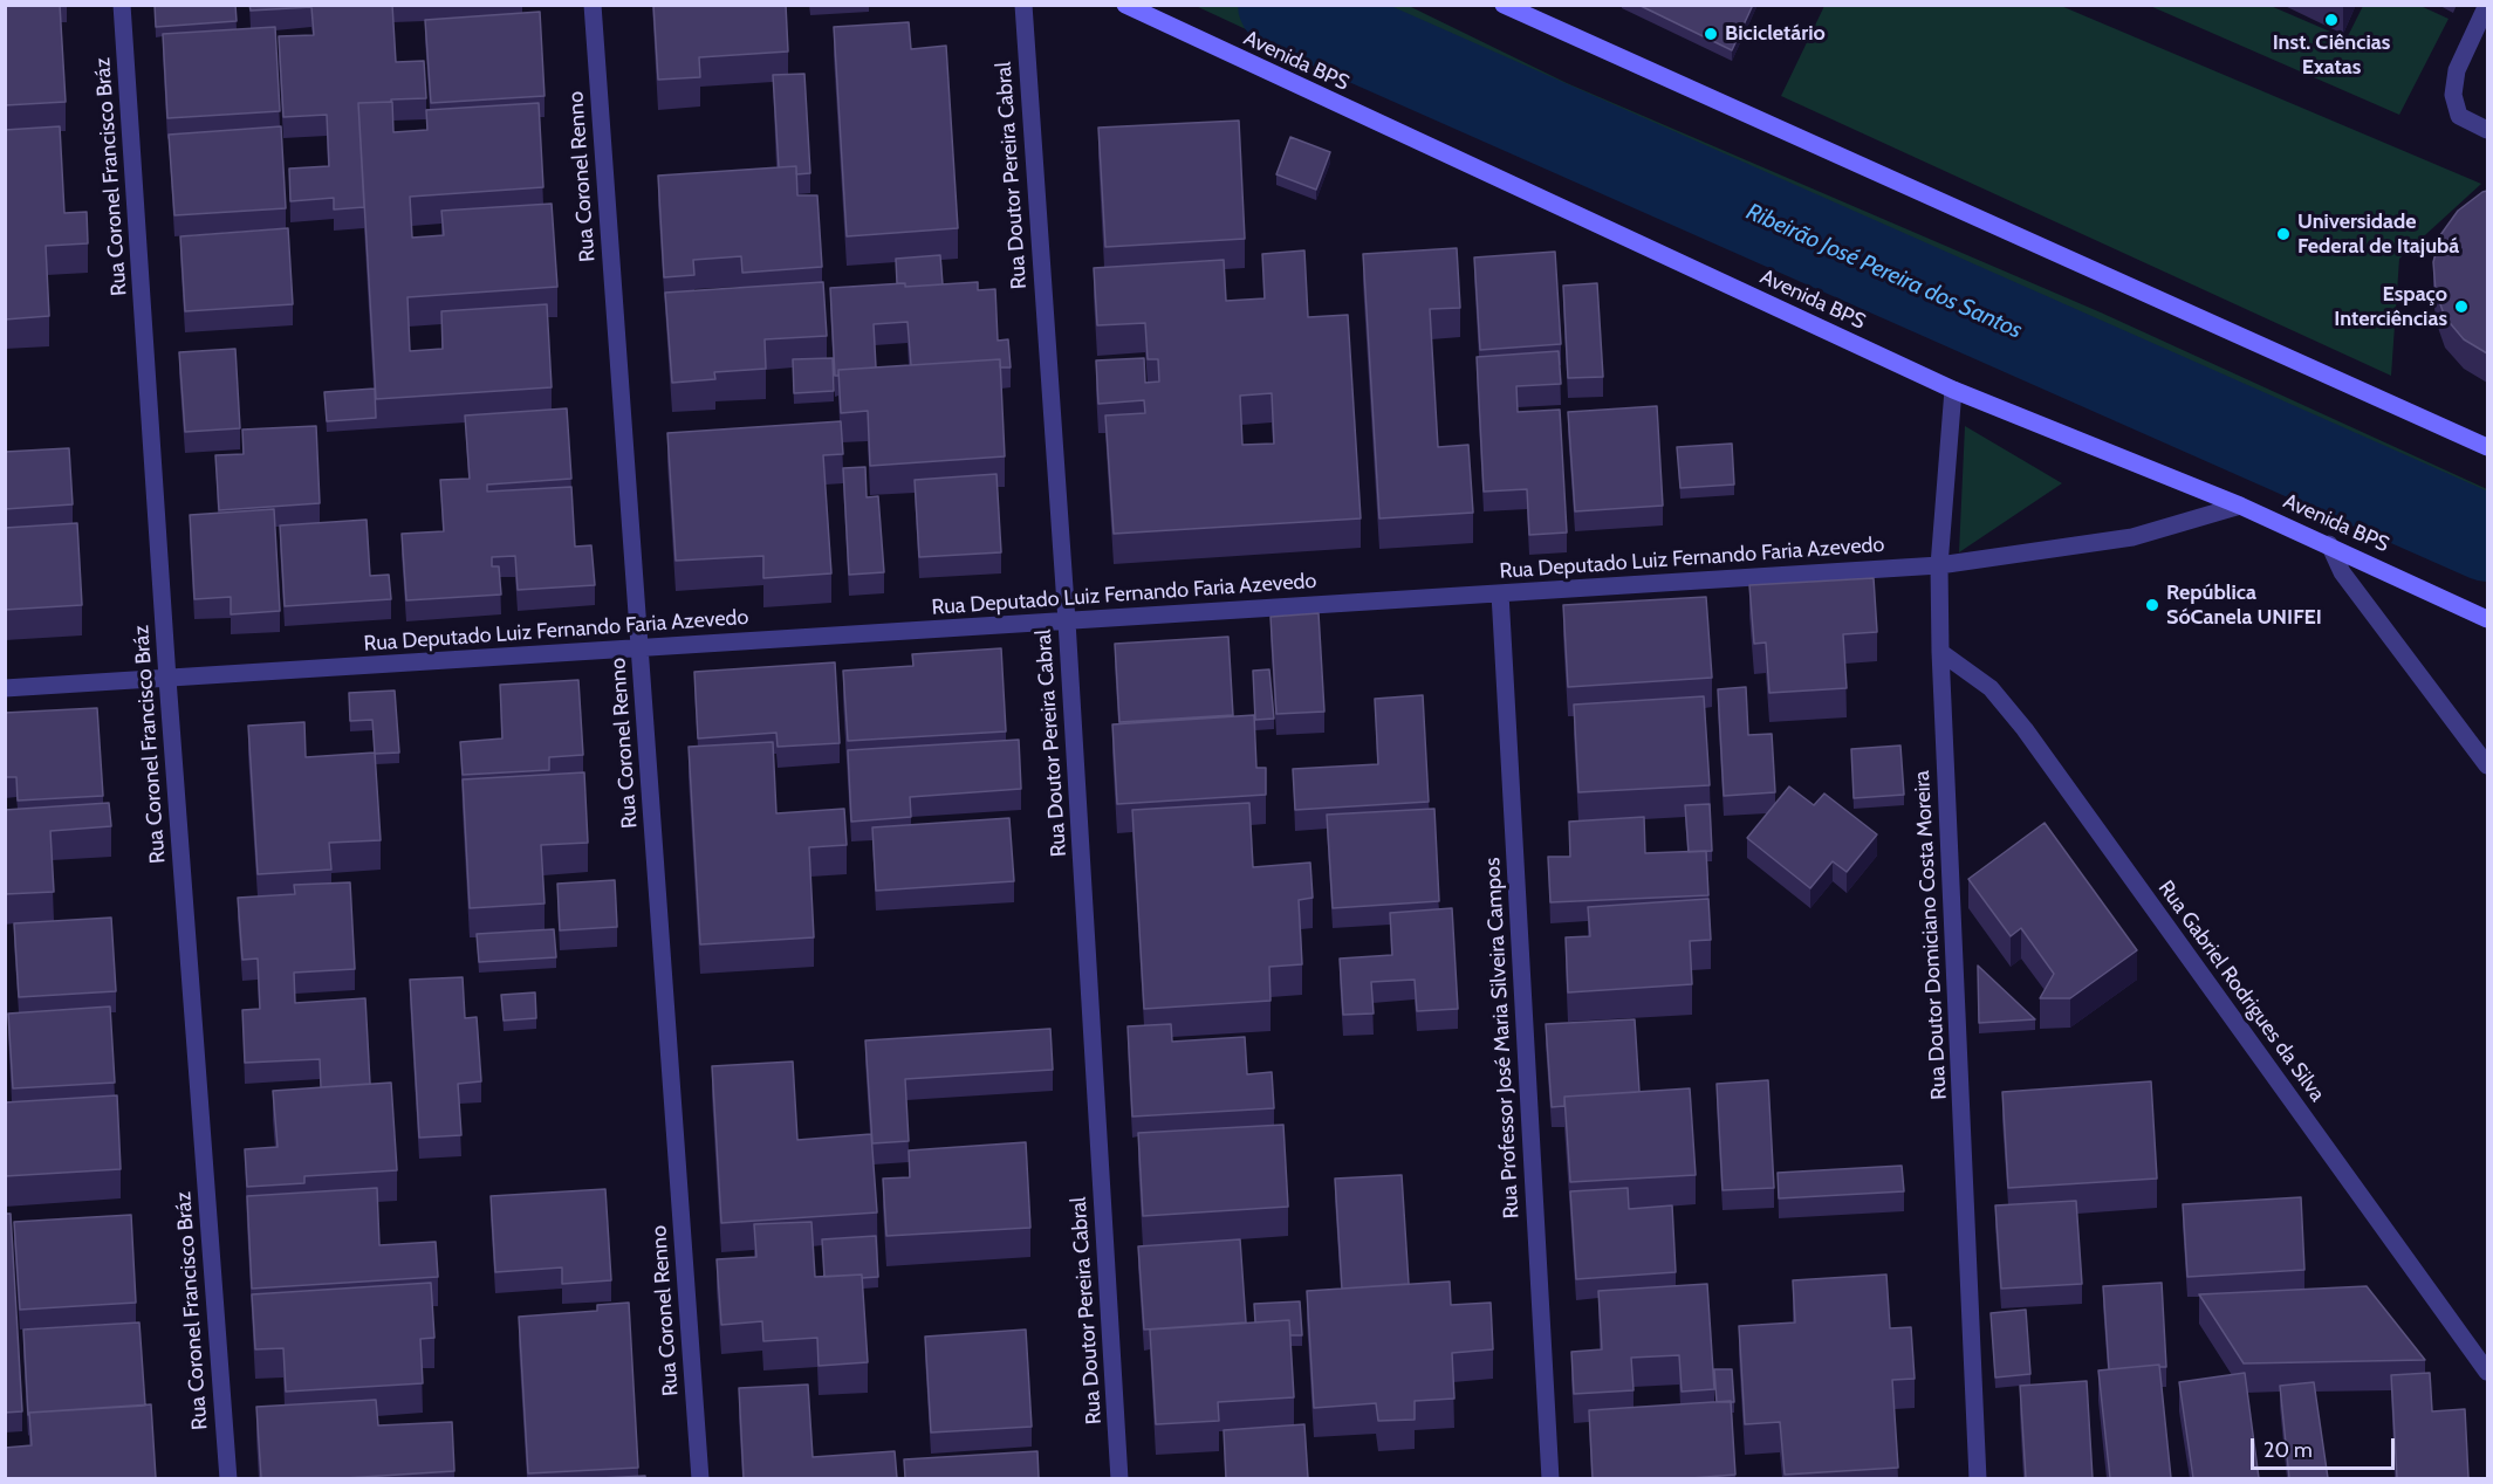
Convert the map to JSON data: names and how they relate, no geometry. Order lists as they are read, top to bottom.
{
  "streets": {
    "main road": ["Avenida BPS"],
    "street": [
      "Rua Doutor Pereira Cabral",
      "Rua Coronel Francisco Bráz",
      "Rua Coronel Renno",
      "Rua Deputado Luiz Fernando Faria Azevedo",
      "Rua Doutor Domiciano Costa Moreira",
      "Rua Gabriel Rodrigues da Silva",
      "Rua Professor José Maria Silveira Campos"
    ]
  },
  "crossings": [
    ["Avenida BPS", "Rua Deputado Luiz Fernando Faria Azevedo"],
    ["Avenida BPS", "Rua Doutor Domiciano Costa Moreira"],
    ["Rua Doutor Pereira Cabral", "Rua Deputado Luiz Fernando Faria Azevedo"],
    ["Rua Coronel Francisco Bráz", "Rua Deputado Luiz Fernando Faria Azevedo"],
    ["Rua Coronel Renno", "Rua Deputado Luiz Fernando Faria Azevedo"],
    ["Rua Deputado Luiz Fernando Faria Azevedo", "Rua Doutor Domiciano Costa Moreira"],
    ["Rua Deputado Luiz Fernando Faria Azevedo", "Rua Professor José Maria Silveira Campos"],
    ["Rua Doutor Domiciano Costa Moreira", "Rua Gabriel Rodrigues da Silva"]
  ],
  "water": ["Ribeirão José Pereira dos Santos"],
  "places": [
    "Inst. Ciências Exatas",
    "Bicicletário",
    "Universidade Federal de Itajubá",
    "Espaço Interciências",
    "República SóCanela UNIFEI"
  ],
  "scale_bar": "20 m"
}
